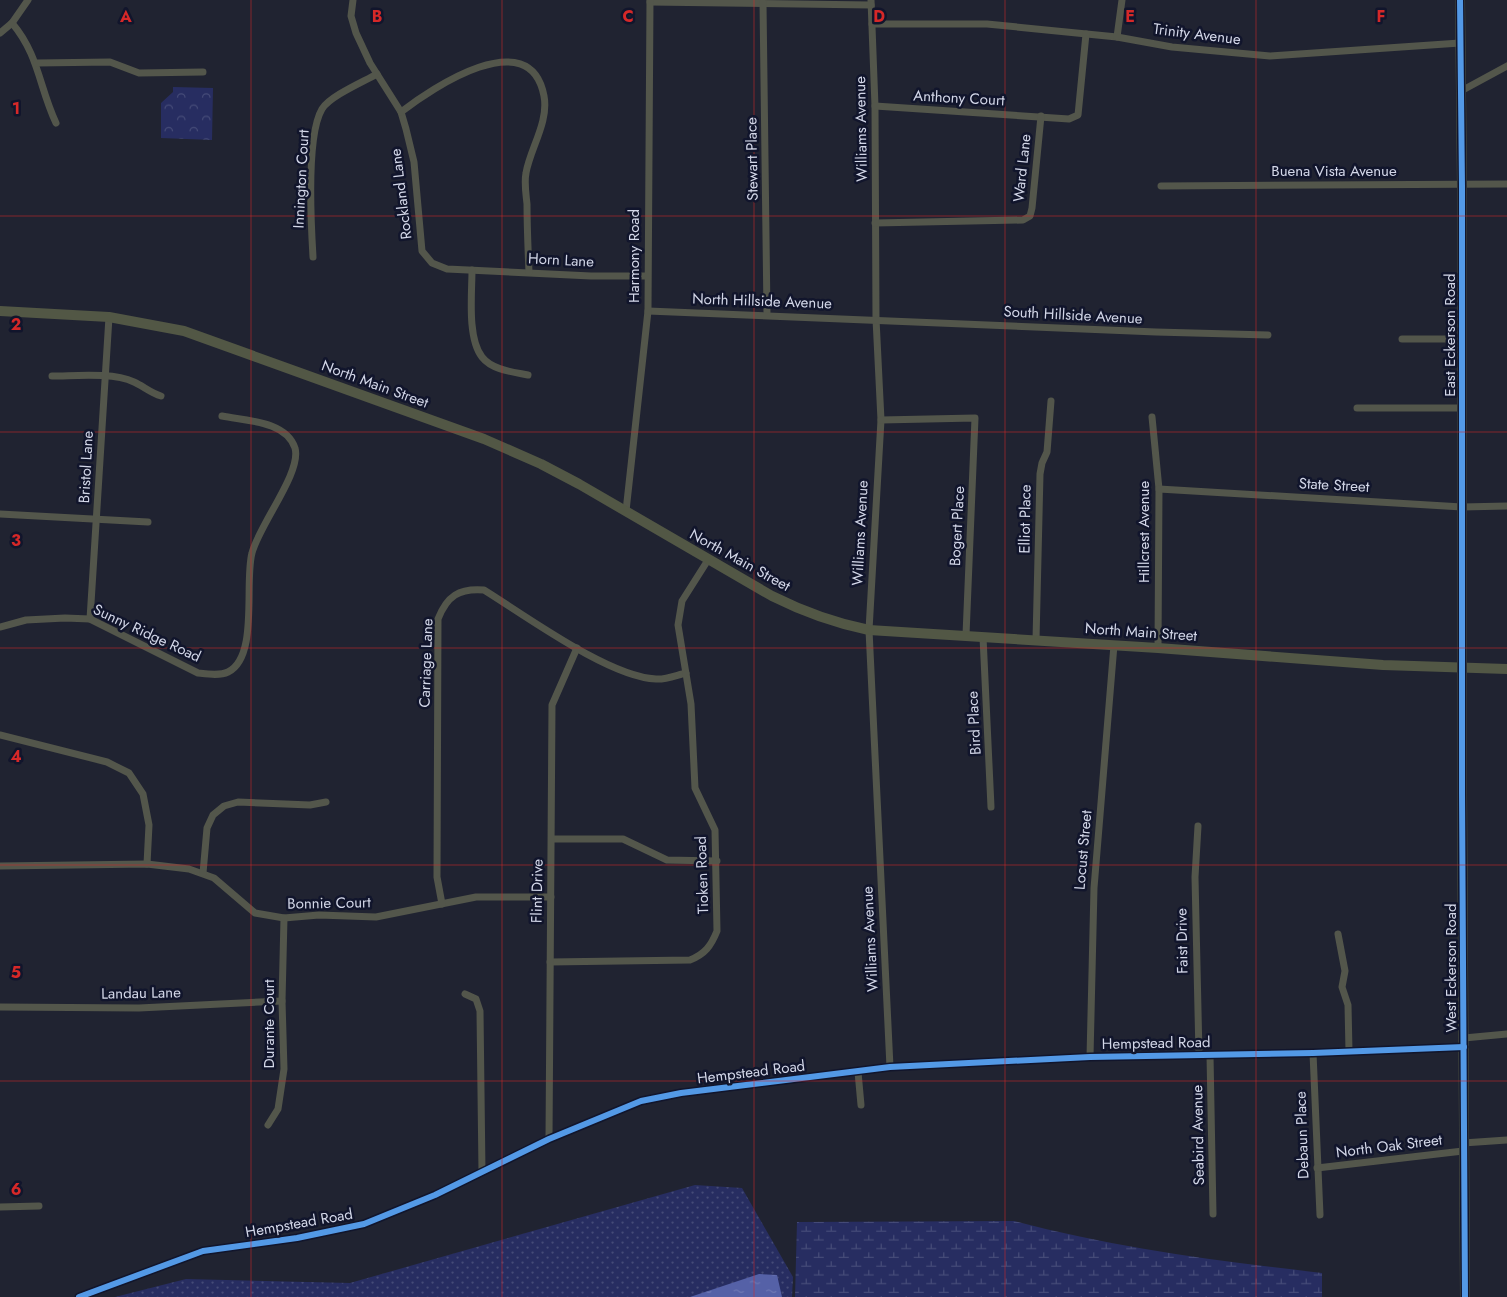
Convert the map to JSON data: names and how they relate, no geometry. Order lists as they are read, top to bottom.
{
  "streets": {
    "main road": ["East Eckerson Road", "North Main Street", "West Eckerson Road"],
    "street": [
      "Trinity Avenue",
      "Anthony Court",
      "Williams Avenue",
      "Stewart Place",
      "Ward Lane",
      "Buena Vista Avenue",
      "Innington Court",
      "Rockland Lane",
      "Harmony Road",
      "Horn Lane",
      "North Hillside Avenue",
      "South Hillside Avenue",
      "Bristol Lane",
      "State Street",
      "Elliot Place",
      "Bogert Place",
      "Hillcrest Avenue",
      "Sunny Ridge Road",
      "Carriage Lane",
      "Bird Place",
      "Locust Street",
      "Tioken Road",
      "Flint Drive",
      "Bonnie Court",
      "Faist Drive",
      "Landau Lane",
      "Durante Court",
      "Hempstead Road",
      "Seabird Avenue",
      "Debaun Place",
      "North Oak Street"
    ]
  },
  "crossings": [
    ["Trinity Avenue", "Williams Avenue"],
    ["Trinity Avenue", "Ward Lane"],
    ["Trinity Avenue", "East Eckerson Road"],
    ["Anthony Court", "Williams Avenue"],
    ["Anthony Court", "Ward Lane"],
    ["Williams Avenue", "Ward Lane"],
    ["Williams Avenue", "North Hillside Avenue"],
    ["Williams Avenue", "South Hillside Avenue"],
    ["Williams Avenue", "North Main Street"],
    ["Williams Avenue", "Bogert Place"],
    ["Williams Avenue", "Hempstead Road"],
    ["Stewart Place", "North Hillside Avenue"],
    ["Buena Vista Avenue", "East Eckerson Road"],
    ["Innington Court", "Rockland Lane"],
    ["Rockland Lane", "Horn Lane"],
    ["Harmony Road", "Horn Lane"],
    ["Harmony Road", "North Hillside Avenue"],
    ["Harmony Road", "North Main Street"],
    ["North Hillside Avenue", "South Hillside Avenue"],
    ["East Eckerson Road", "North Main Street"],
    ["East Eckerson Road", "State Street"],
    ["East Eckerson Road", "West Eckerson Road"],
    ["North Main Street", "Bristol Lane"],
    ["North Main Street", "Elliot Place"],
    ["North Main Street", "Bogert Place"],
    ["North Main Street", "Hillcrest Avenue"],
    ["North Main Street", "Bird Place"],
    ["North Main Street", "Locust Street"],
    ["North Main Street", "Tioken Road"],
    ["North Main Street", "West Eckerson Road"],
    ["Bristol Lane", "Sunny Ridge Road"],
    ["State Street", "Hillcrest Avenue"],
    ["Carriage Lane", "Tioken Road"],
    ["Carriage Lane", "Flint Drive"],
    ["Carriage Lane", "Bonnie Court"],
    ["Locust Street", "Hempstead Road"],
    ["Tioken Road", "Flint Drive"],
    ["Flint Drive", "Bonnie Court"],
    ["Flint Drive", "Hempstead Road"],
    ["Bonnie Court", "Durante Court"],
    ["Faist Drive", "Hempstead Road"],
    ["West Eckerson Road", "Hempstead Road"],
    ["West Eckerson Road", "North Oak Street"],
    ["Landau Lane", "Durante Court"],
    ["Hempstead Road", "Seabird Avenue"],
    ["Hempstead Road", "Debaun Place"],
    ["Debaun Place", "North Oak Street"]
  ],
  "grid": {
    "columns": [
      "A",
      "B",
      "C",
      "D",
      "E",
      "F"
    ],
    "rows": [
      "1",
      "2",
      "3",
      "4",
      "5",
      "6"
    ]
  }
}
